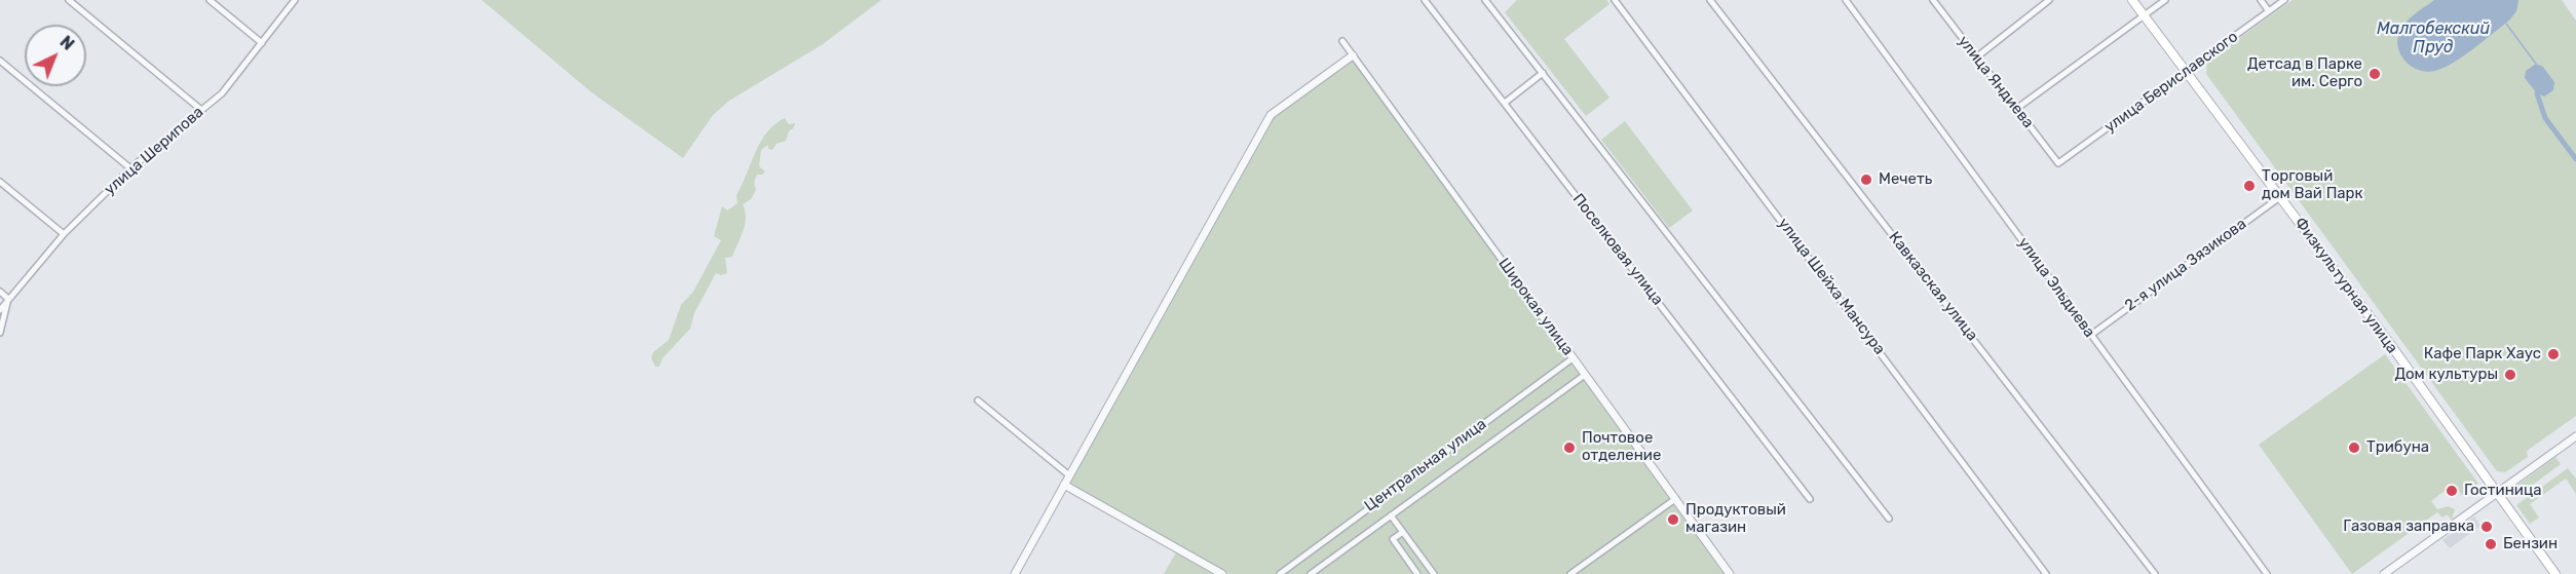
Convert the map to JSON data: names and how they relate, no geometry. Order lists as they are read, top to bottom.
{
  "streets": {
    "main road": ["Физкультурная улица"],
    "street": [
      "улица Яндиева",
      "улица Бериславского",
      "улица Шерипова",
      "Поселковая улица",
      "2-я улица Зязикова",
      "улица Шейха Мансура",
      "Кавказская улица",
      "улица Эльдиева",
      "Широкая улица",
      "Центральная улица"
    ]
  },
  "crossings": [
    ["улица Яндиева", "улица Бериславского"],
    ["улица Бериславского", "Физкультурная улица"],
    ["2-я улица Зязикова", "Физкультурная улица"],
    ["2-я улица Зязикова", "улица Эльдиева"],
    ["Широкая улица", "Центральная улица"]
  ],
  "water": ["Малгобекский Пруд"],
  "places": [
    "Детсад в Парке им. Серго",
    "Мечеть",
    "Торговый дом Вай Парк",
    "Кафе Парк Хаус",
    "Дом культуры",
    "Почтовое отделение",
    "Трибуна",
    "Гостиница",
    "Продуктовый магазин",
    "Газовая заправка",
    "Бензин"
  ],
  "north": "top right"
}
